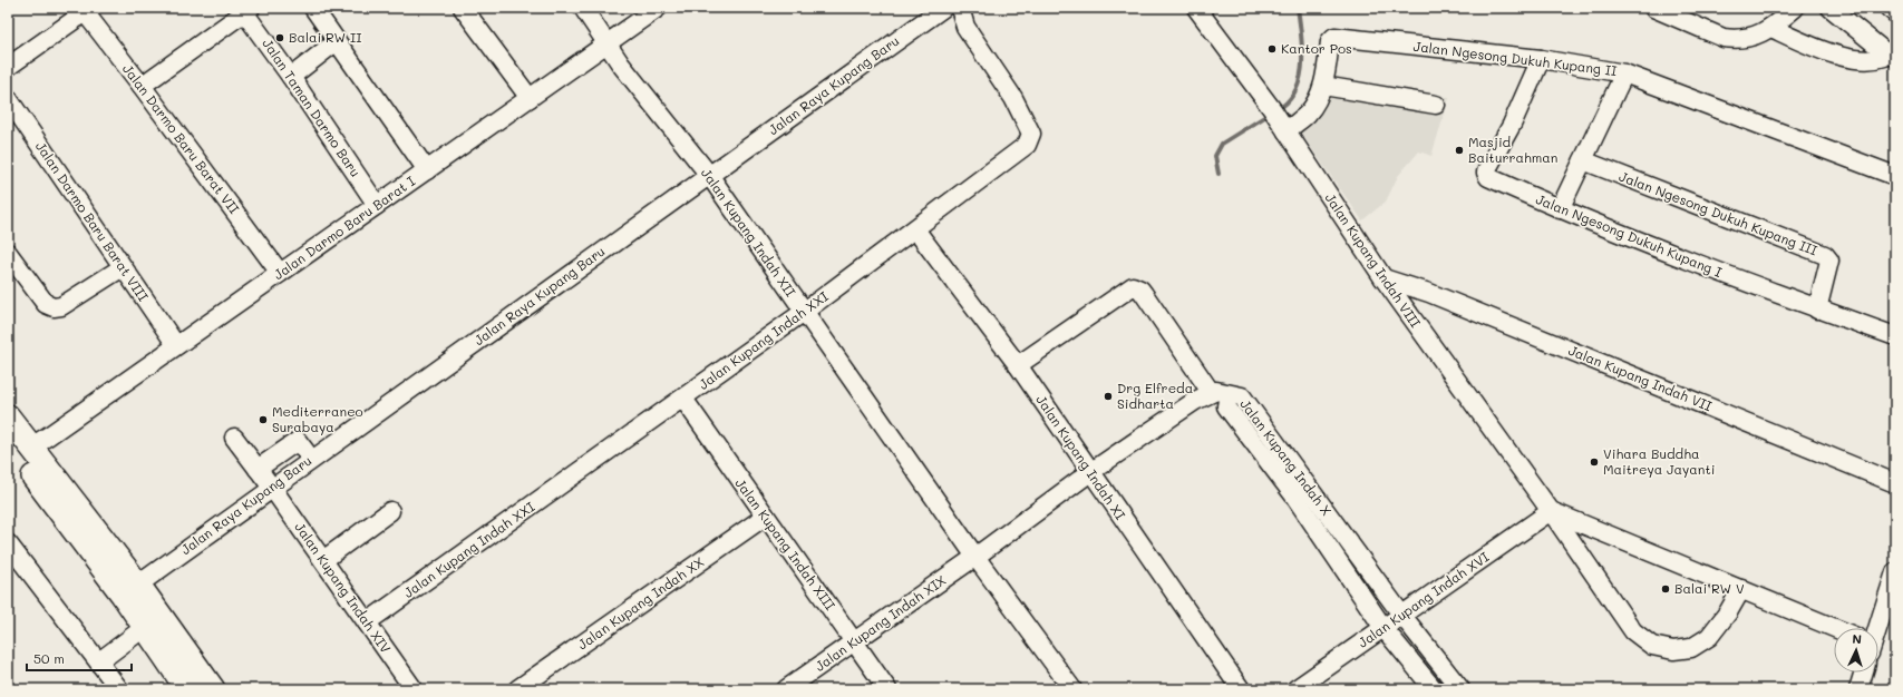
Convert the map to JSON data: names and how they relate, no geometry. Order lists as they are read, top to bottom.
{
  "streets": {
    "street": [
      "Jalan Ngesong Dukuh Kupang II",
      "Jalan Raya Kupang Baru",
      "Jalan Taman Darmo Baru",
      "Jalan Darmo Baru Barat VII",
      "Jalan Ngesong Dukuh Kupang III",
      "Jalan Darmo Baru Barat VIII",
      "Jalan Darmo Baru Barat I",
      "Jalan Kupang Indah XII",
      "Jalan Ngesong Dukuh Kupang I",
      "Jalan Kupang Indah VIII",
      "Jalan Kupang Indah XXI",
      "Jalan Kupang Indah VII",
      "Jalan Kupang Indah XI",
      "Jalan Kupang Indah X",
      "Jalan Kupang Indah XIII",
      "Jalan Kupang Indah XIV",
      "Jalan Kupang Indah XVI",
      "Jalan Kupang Indah XX",
      "Jalan Kupang Indah XIX"
    ]
  },
  "crossings": [
    ["Jalan Ngesong Dukuh Kupang II", "Jalan Ngesong Dukuh Kupang I"],
    ["Jalan Ngesong Dukuh Kupang II", "Jalan Kupang Indah VIII"],
    ["Jalan Raya Kupang Baru", "Jalan Kupang Indah XII"],
    ["Jalan Raya Kupang Baru", "Jalan Kupang Indah XIV"],
    ["Jalan Taman Darmo Baru", "Jalan Darmo Baru Barat I"],
    ["Jalan Darmo Baru Barat VII", "Jalan Darmo Baru Barat I"],
    ["Jalan Ngesong Dukuh Kupang III", "Jalan Ngesong Dukuh Kupang I"],
    ["Jalan Darmo Baru Barat VIII", "Jalan Darmo Baru Barat I"],
    ["Jalan Darmo Baru Barat I", "Jalan Kupang Indah XII"],
    ["Jalan Kupang Indah XII", "Jalan Kupang Indah XXI"],
    ["Jalan Kupang Indah XII", "Jalan Kupang Indah XIX"],
    ["Jalan Kupang Indah VIII", "Jalan Kupang Indah VII"],
    ["Jalan Kupang Indah VIII", "Jalan Kupang Indah XVI"],
    ["Jalan Kupang Indah XXI", "Jalan Kupang Indah XI"],
    ["Jalan Kupang Indah XXI", "Jalan Kupang Indah XIII"],
    ["Jalan Kupang Indah XXI", "Jalan Kupang Indah XIV"],
    ["Jalan Kupang Indah X", "Jalan Kupang Indah XVI"],
    ["Jalan Kupang Indah XIII", "Jalan Kupang Indah XX"],
    ["Jalan Kupang Indah XIII", "Jalan Kupang Indah XIX"]
  ],
  "places": [
    "Balai RW II",
    "Kantor Pos",
    "Masjid Baiturrahman",
    "Drg Elfreda Sidharta",
    "Mediterraneo Surabaya",
    "Vihara Buddha Maitreya Jayanti",
    "Balai RW V"
  ],
  "scale_bar": "50 m",
  "north": "top"
}
